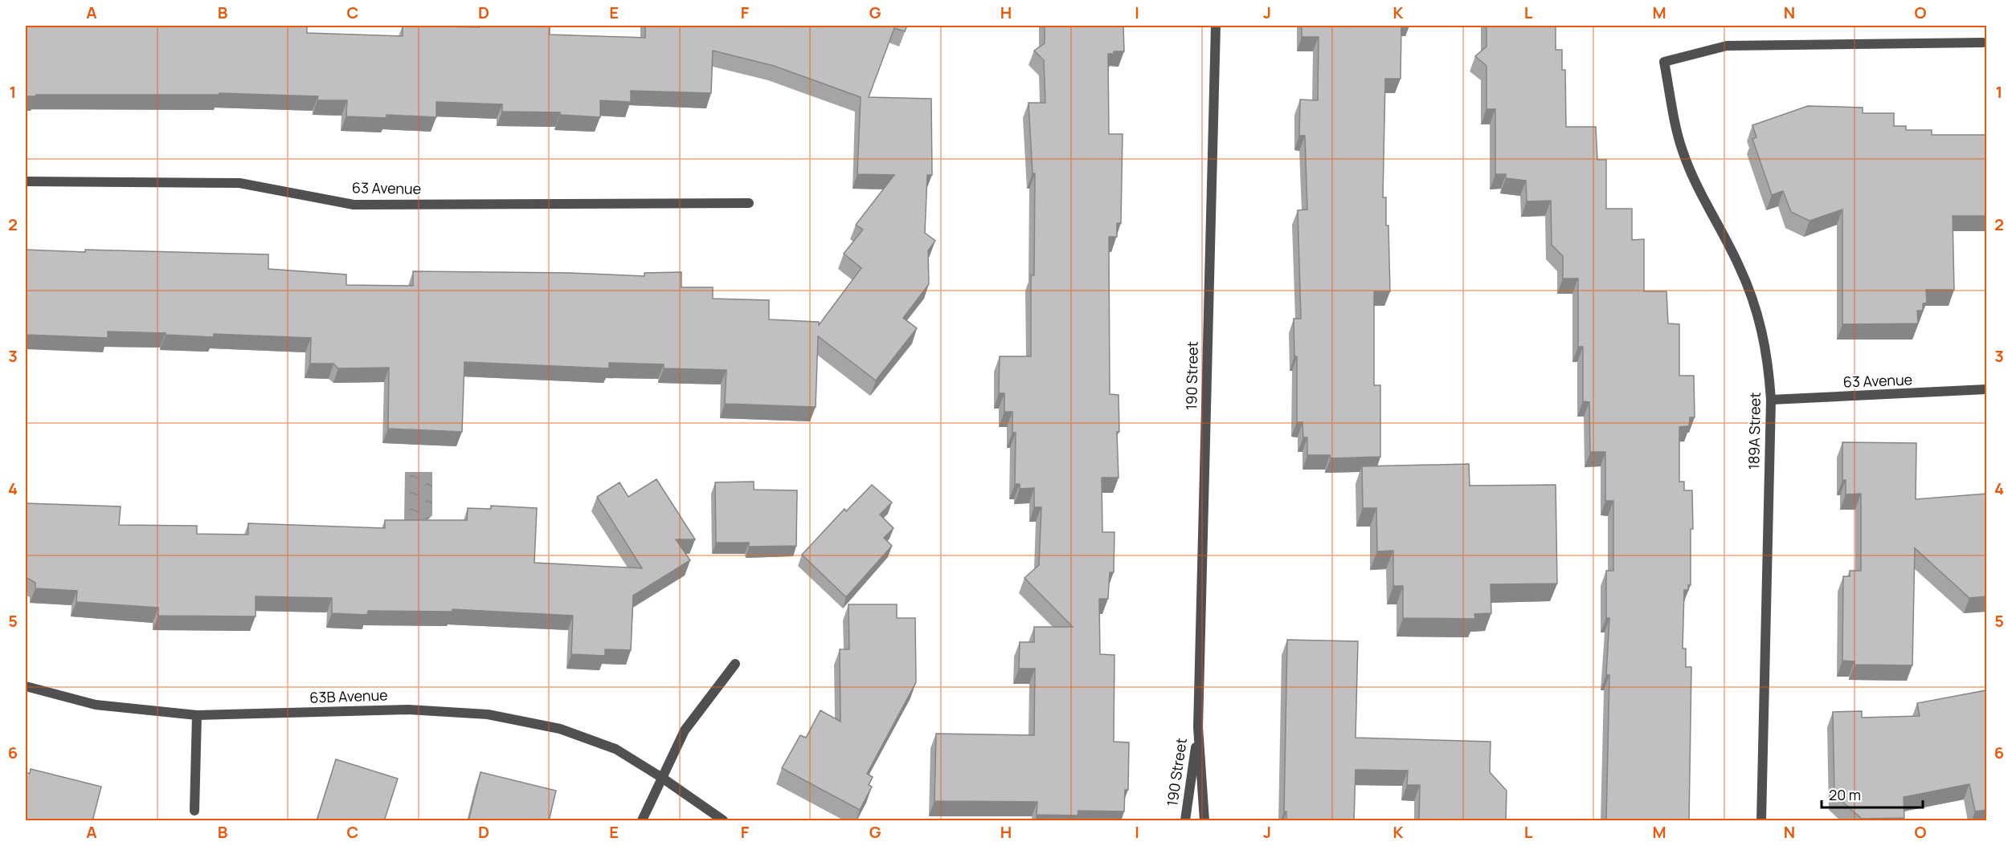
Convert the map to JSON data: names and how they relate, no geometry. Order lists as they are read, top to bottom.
{
  "streets": {
    "street": [
      "63 Avenue",
      "190 Street",
      "189A Street",
      "63B Avenue"
    ]
  },
  "crossings": [
    ["63 Avenue", "189A Street"]
  ],
  "scale_bar": "20 m",
  "grid": {
    "columns": [
      "A",
      "B",
      "C",
      "D",
      "E",
      "F",
      "G",
      "H",
      "I",
      "J",
      "K",
      "L",
      "M",
      "N",
      "O"
    ],
    "rows": [
      "1",
      "2",
      "3",
      "4",
      "5",
      "6"
    ]
  }
}
